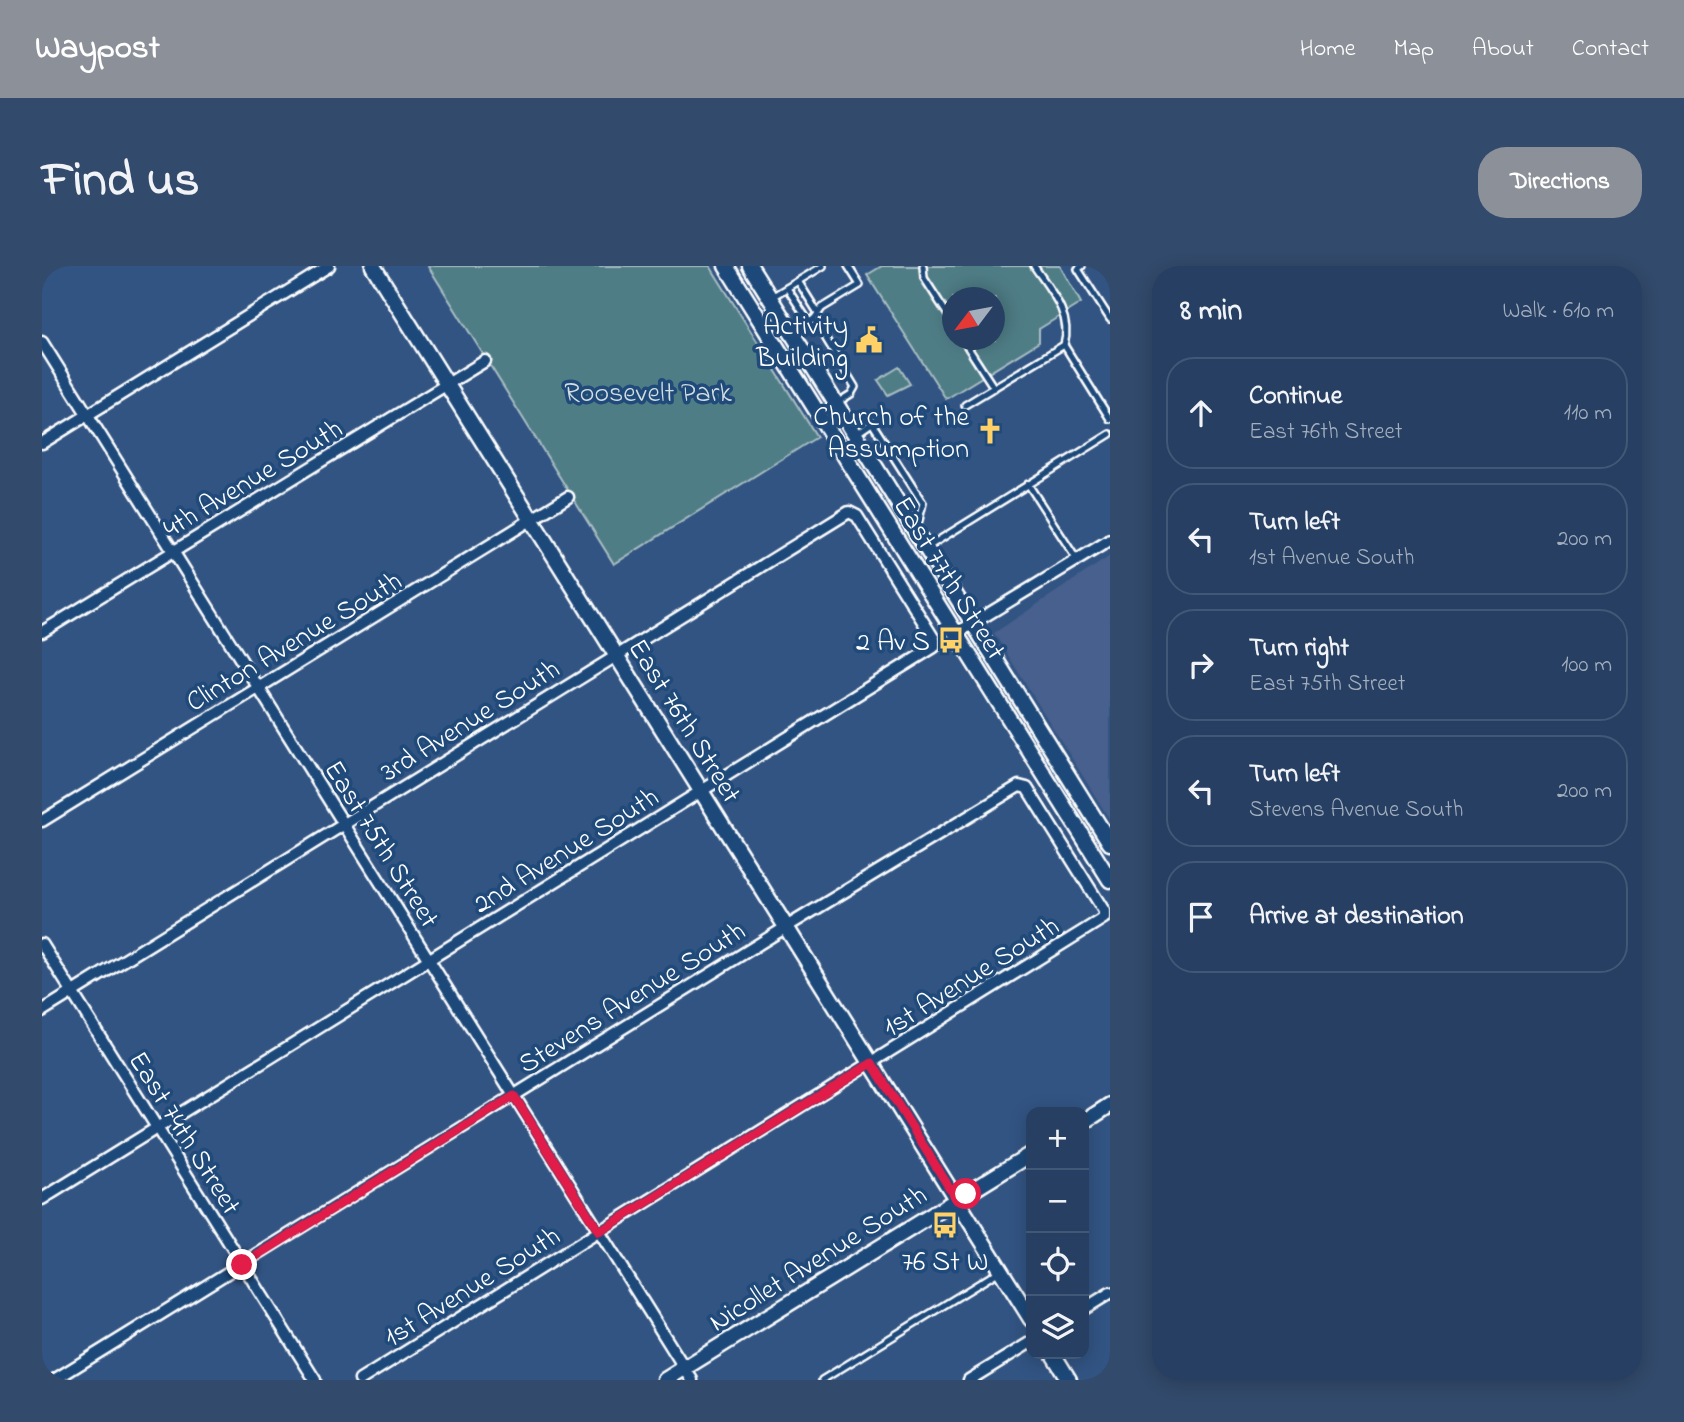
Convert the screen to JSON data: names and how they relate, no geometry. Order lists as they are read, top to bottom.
{
  "streets": {
    "street": [
      "4th Avenue South",
      "East 77th Street",
      "Clinton Avenue South",
      "3rd Avenue South",
      "East 76th Street",
      "East 75th Street",
      "2nd Avenue South",
      "1st Avenue South",
      "Stevens Avenue South",
      "East 74th Street",
      "Nicollet Avenue South"
    ]
  },
  "crossings": [
    ["4th Avenue South", "East 76th Street"],
    ["4th Avenue South", "East 75th Street"],
    ["Clinton Avenue South", "East 76th Street"],
    ["Clinton Avenue South", "East 75th Street"],
    ["3rd Avenue South", "East 76th Street"],
    ["3rd Avenue South", "East 75th Street"],
    ["3rd Avenue South", "2nd Avenue South"],
    ["3rd Avenue South", "East 74th Street"],
    ["East 76th Street", "2nd Avenue South"],
    ["East 76th Street", "1st Avenue South"],
    ["East 76th Street", "Stevens Avenue South"],
    ["East 76th Street", "Nicollet Avenue South"],
    ["East 75th Street", "2nd Avenue South"],
    ["East 75th Street", "1st Avenue South"],
    ["East 75th Street", "Stevens Avenue South"],
    ["East 75th Street", "Nicollet Avenue South"],
    ["2nd Avenue South", "East 74th Street"],
    ["1st Avenue South", "Stevens Avenue South"],
    ["Stevens Avenue South", "East 74th Street"]
  ],
  "parks": ["Roosevelt Park"],
  "places": {
    "public building": ["Activity Building"],
    "church": ["Church of the Assumption"],
    "bus stop": ["2 Av S", "76 St W"]
  },
  "north": "bottom left",
  "page": {
    "header": "Waypost",
    "nav": [
      "Home",
      "Map",
      "About",
      "Contact"
    ],
    "title": "Find us",
    "buttons": "Directions",
    "heading": ["8 min", "Walk · 610 m"],
    "list": [
      ["Continue", "East 76th Street", "110 m"],
      ["Turn left", "1st Avenue South", "200 m"],
      ["Turn right", "East 75th Street", "100 m"],
      ["Turn left", "Stevens Avenue South", "200 m"],
      "Arrive at destination"
    ],
    "map_buttons": ["+", "−"]
  }
}
